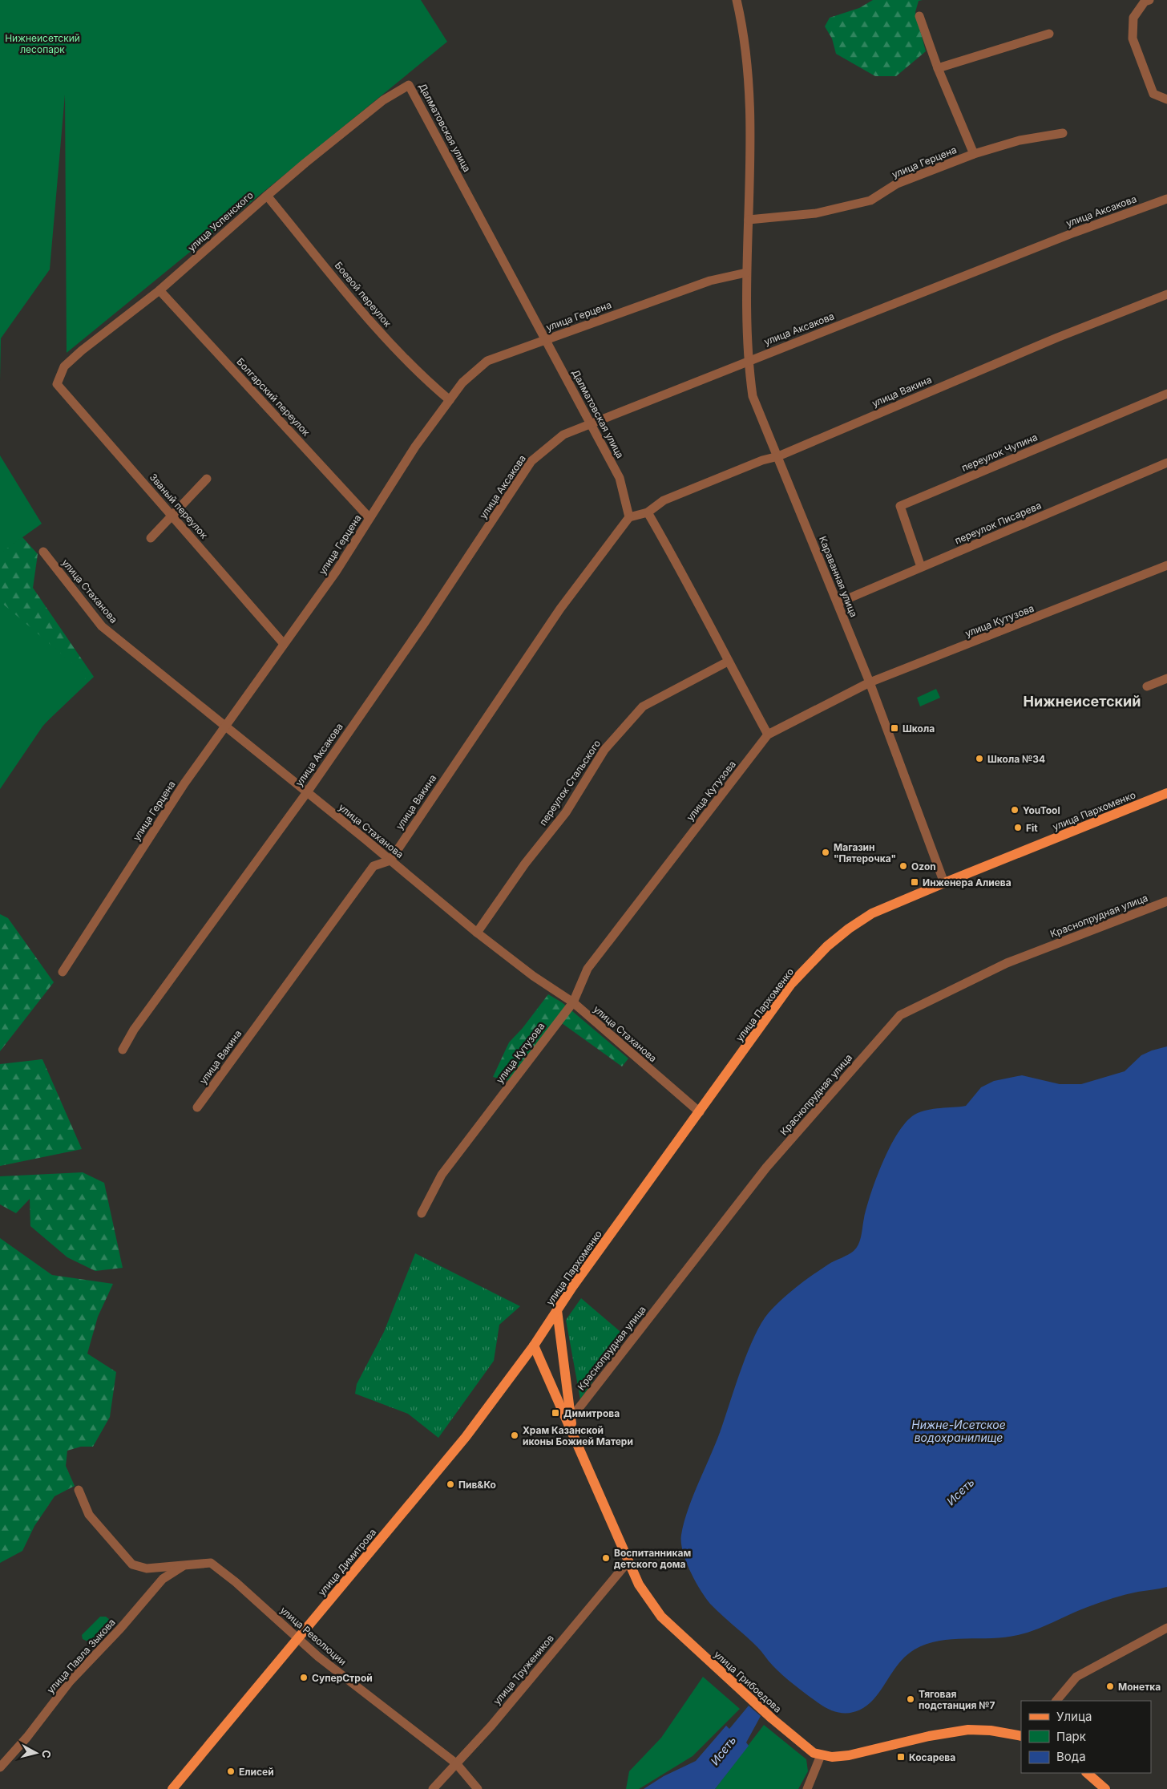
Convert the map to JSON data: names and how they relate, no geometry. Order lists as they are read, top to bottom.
{
  "streets": {
    "main road": ["улица Пархоменко", "улица Димитрова", "улица Грибоедова"],
    "street": [
      "Далматовская улица",
      "улица Герцена",
      "улица Аксакова",
      "улица Успенского",
      "Боевой переулок",
      "улица Вакина",
      "Болгарский переулок",
      "переулок Чупина",
      "Званый переулок",
      "переулок Писарева",
      "Караванная улица",
      "улица Стаханова",
      "улица Кутузова",
      "переулок Стальского",
      "Краснопрудная улица",
      "улица Революции",
      "улица Павла Зыкова",
      "улица Тружеников"
    ]
  },
  "crossings": [
    ["Далматовская улица", "улица Герцена"],
    ["Далматовская улица", "улица Аксакова"],
    ["Далматовская улица", "улица Успенского"],
    ["Далматовская улица", "улица Вакина"],
    ["улица Герцена", "Боевой переулок"],
    ["улица Герцена", "Болгарский переулок"],
    ["улица Герцена", "Званый переулок"],
    ["улица Герцена", "Караванная улица"],
    ["улица Герцена", "улица Стаханова"],
    ["улица Аксакова", "Караванная улица"],
    ["улица Аксакова", "улица Стаханова"],
    ["улица Успенского", "Боевой переулок"],
    ["улица Успенского", "Болгарский переулок"],
    ["улица Успенского", "Званый переулок"],
    ["улица Вакина", "Караванная улица"],
    ["улица Вакина", "улица Стаханова"],
    ["переулок Чупина", "переулок Писарева"],
    ["переулок Писарева", "Караванная улица"],
    ["Караванная улица", "улица Кутузова"],
    ["Караванная улица", "улица Пархоменко"],
    ["улица Стаханова", "улица Кутузова"],
    ["улица Стаханова", "переулок Стальского"],
    ["улица Стаханова", "улица Пархоменко"],
    ["улица Пархоменко", "улица Димитрова"],
    ["улица Пархоменко", "улица Грибоедова"],
    ["Краснопрудная улица", "улица Грибоедова"],
    ["улица Димитрова", "улица Революции"],
    ["улица Димитрова", "улица Грибоедова"],
    ["улица Революции", "улица Павла Зыкова"],
    ["улица Революции", "улица Тружеников"],
    ["улица Тружеников", "улица Грибоедова"]
  ],
  "districts": ["Нижнеисетский"],
  "water": ["Нижне-Исетское водохранилище", "Исеть"],
  "parks": ["Нижнеисетский лесопарк"],
  "places": {
    "transit": [
      "Школа",
      "Инженера Алиева",
      "Димитрова",
      "Косарева"
    ],
    "other": [
      "Школа №34",
      "YouTool",
      "Fit",
      "Магазин \"Пятерочка\"",
      "Ozon",
      "Храм Казанской иконы Божией Матери",
      "Пив&Ко",
      "Воспитанникам детского дома",
      "СуперСтрой",
      "Монетка",
      "Тяговая подстанция №7",
      "Елисей"
    ]
  },
  "legend": ["Улица", "Парк", "Вода"],
  "north": "right"
}
